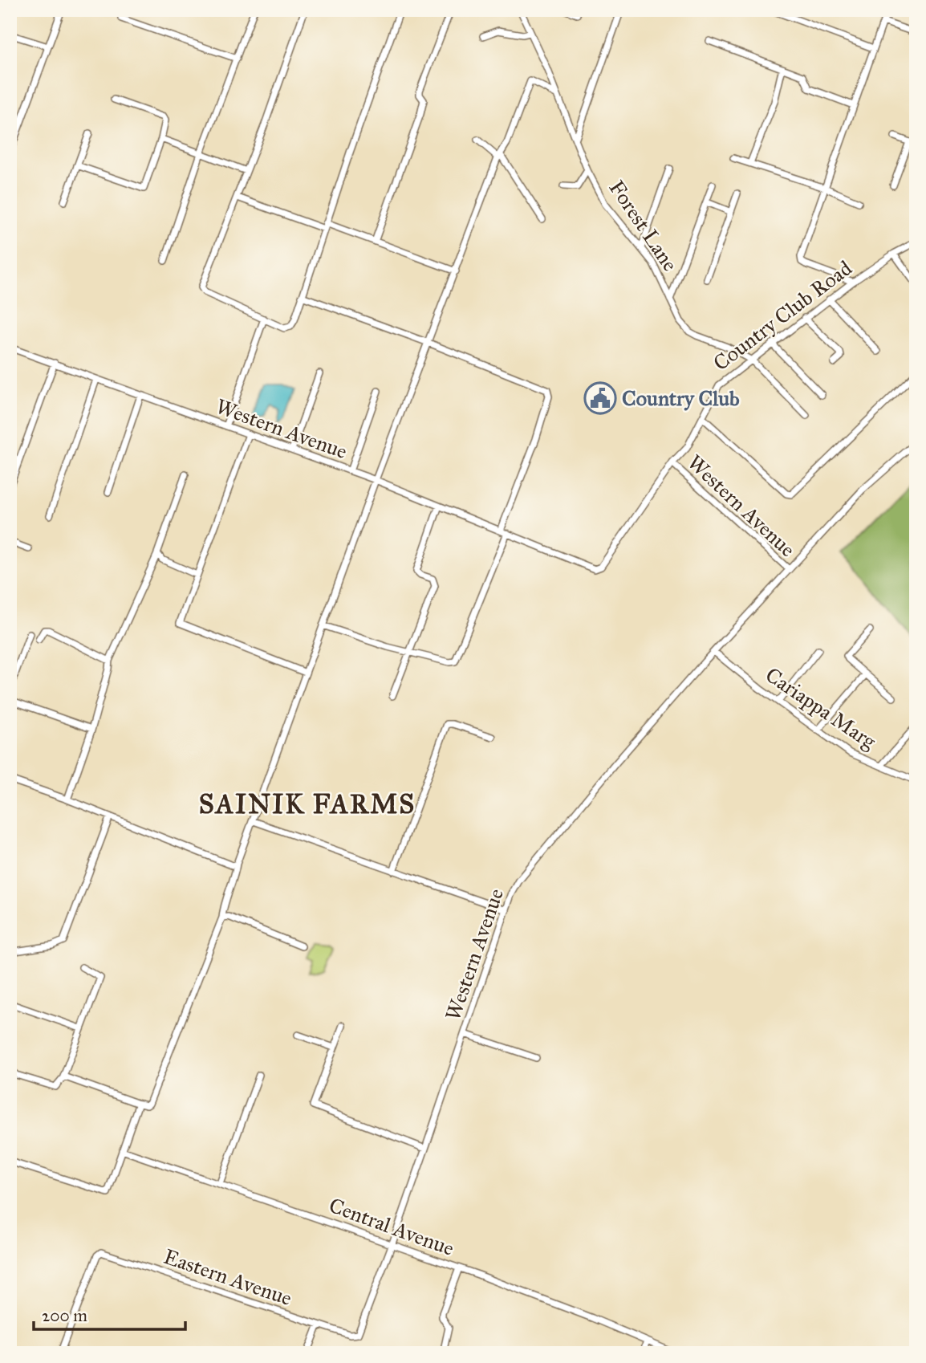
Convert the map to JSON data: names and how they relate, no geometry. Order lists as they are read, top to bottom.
{
  "streets": {
    "street": [
      "Forest Lane",
      "Country Club Road",
      "Western Avenue",
      "Cariappa Marg",
      "Central Avenue",
      "Eastern Avenue"
    ]
  },
  "crossings": [
    ["Forest Lane", "Country Club Road"],
    ["Country Club Road", "Western Avenue"],
    ["Western Avenue", "Cariappa Marg"],
    ["Western Avenue", "Central Avenue"],
    ["Western Avenue", "Eastern Avenue"],
    ["Central Avenue", "Eastern Avenue"]
  ],
  "districts": ["SAINIK FARMS"],
  "places": {
    "public building": ["Country Club"]
  },
  "scale_bar": "200 m"
}
